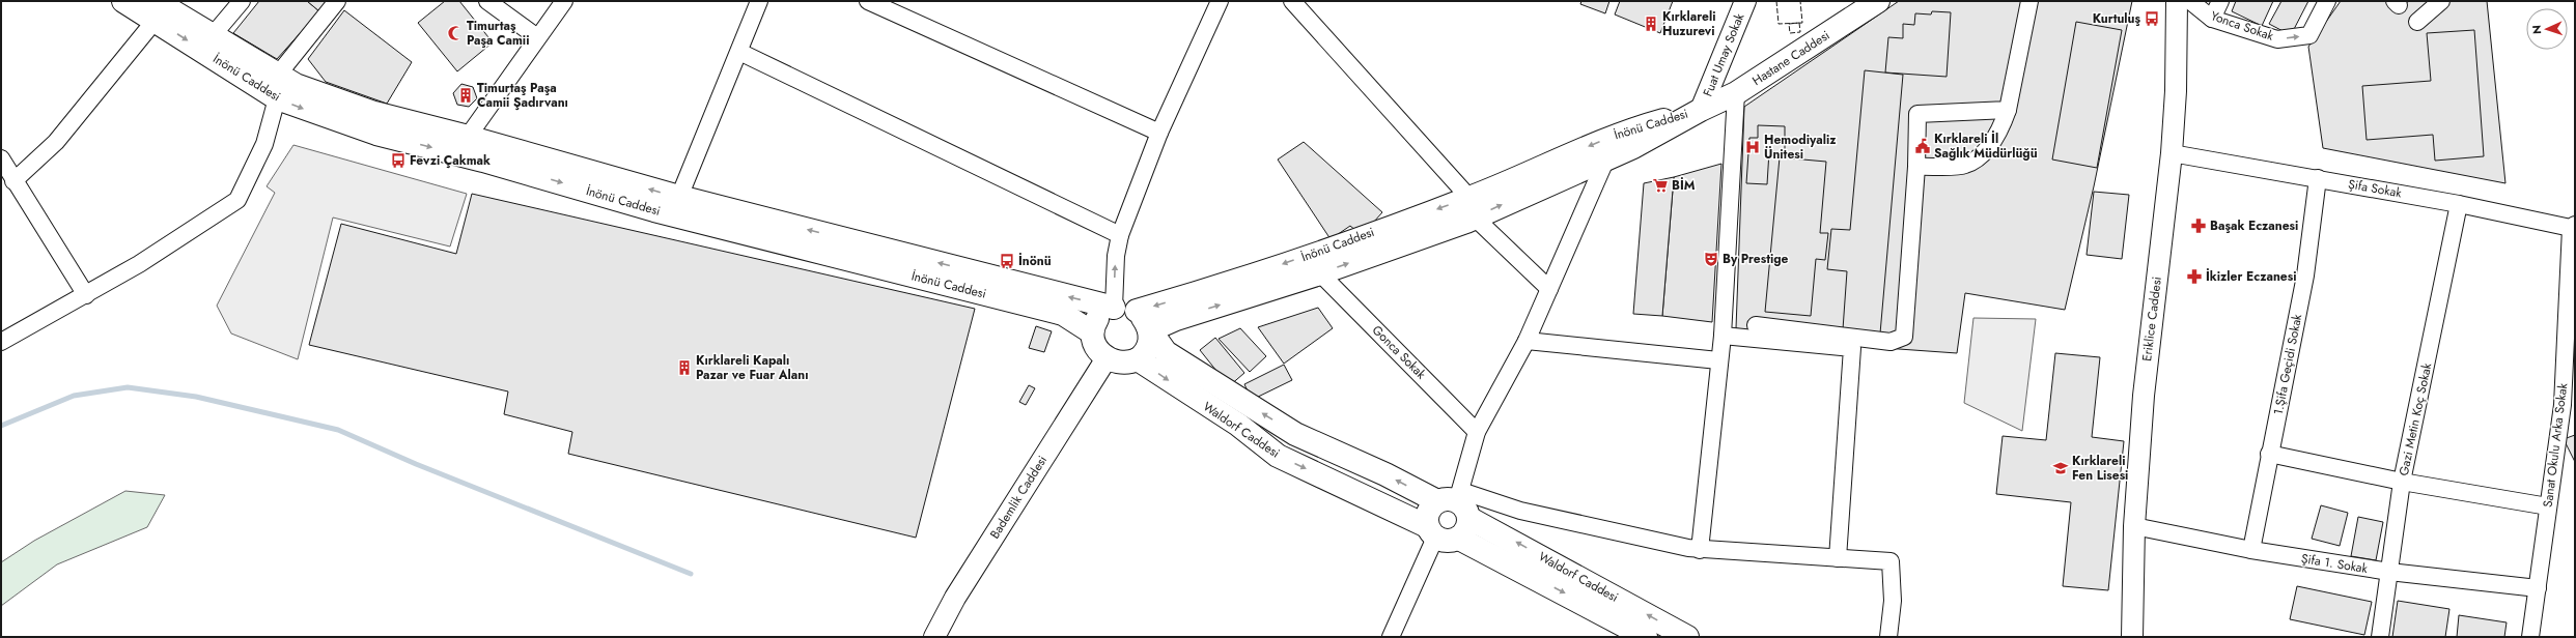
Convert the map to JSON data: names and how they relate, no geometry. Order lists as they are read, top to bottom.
{
  "streets": {
    "main road": ["Hastane Caddesi", "İnönü Caddesi", "Waldorf Caddesi"],
    "street": [
      "Yonca Sokak",
      "Fuat Umay Sokak",
      "Şifa Sokak",
      "Eriklice Caddesi",
      "Gonca Sokak",
      "1.Şifa Geçidi Sokak",
      "Gazi Metin Koç Sokak",
      "Sanat Okulu Arka Sokak",
      "Bademlik Caddesi",
      "Şifa 1. Sokak"
    ]
  },
  "crossings": [
    ["Fuat Umay Sokak", "Hastane Caddesi"],
    ["Fuat Umay Sokak", "İnönü Caddesi"],
    ["Hastane Caddesi", "İnönü Caddesi"],
    ["İnönü Caddesi", "Gonca Sokak"],
    ["İnönü Caddesi", "Waldorf Caddesi"],
    ["İnönü Caddesi", "Bademlik Caddesi"],
    ["Şifa Sokak", "Eriklice Caddesi"],
    ["Şifa Sokak", "1.Şifa Geçidi Sokak"],
    ["Şifa Sokak", "Gazi Metin Koç Sokak"],
    ["Şifa Sokak", "Sanat Okulu Arka Sokak"],
    ["Eriklice Caddesi", "Şifa 1. Sokak"],
    ["1.Şifa Geçidi Sokak", "Şifa 1. Sokak"],
    ["Gazi Metin Koç Sokak", "Şifa 1. Sokak"],
    ["Waldorf Caddesi", "Bademlik Caddesi"],
    ["Sanat Okulu Arka Sokak", "Şifa 1. Sokak"]
  ],
  "one_way": ["Yonca Sokak"],
  "places": {
    "bus stop": ["Kurtuluş", "Fevzi Çakmak", "İnönü"],
    "building": ["Kırklareli Huzurevi", "Timurtaş Paşa Camii Şadırvanı", "Kırklareli Kapalı Pazar ve Fuar Alanı"],
    "mosque": ["Timurtaş Paşa Camii"],
    "public building": ["Kırklareli İl Sağlık Müdürlüğü"],
    "hospital": ["Hemodiyaliz Ünitesi"],
    "supermarket": ["BİM"],
    "pharmacy": ["Başak Eczanesi", "İkizler Eczanesi"],
    "theatre": ["By Prestige"],
    "school or university": ["Kırklareli Fen Lisesi"]
  },
  "north": "left"
}
